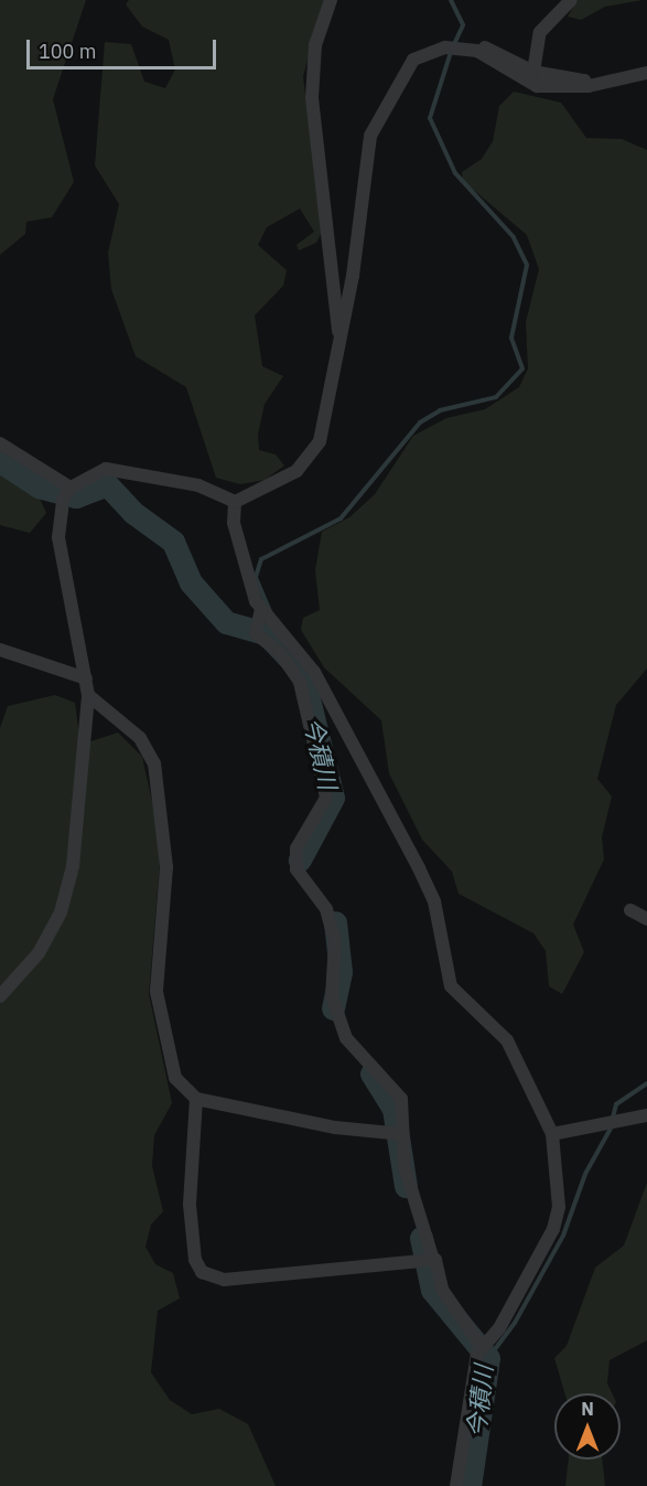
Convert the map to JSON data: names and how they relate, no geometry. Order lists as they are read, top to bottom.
{
  "water": ["今積川"],
  "scale_bar": "100 m",
  "north": "top"
}
